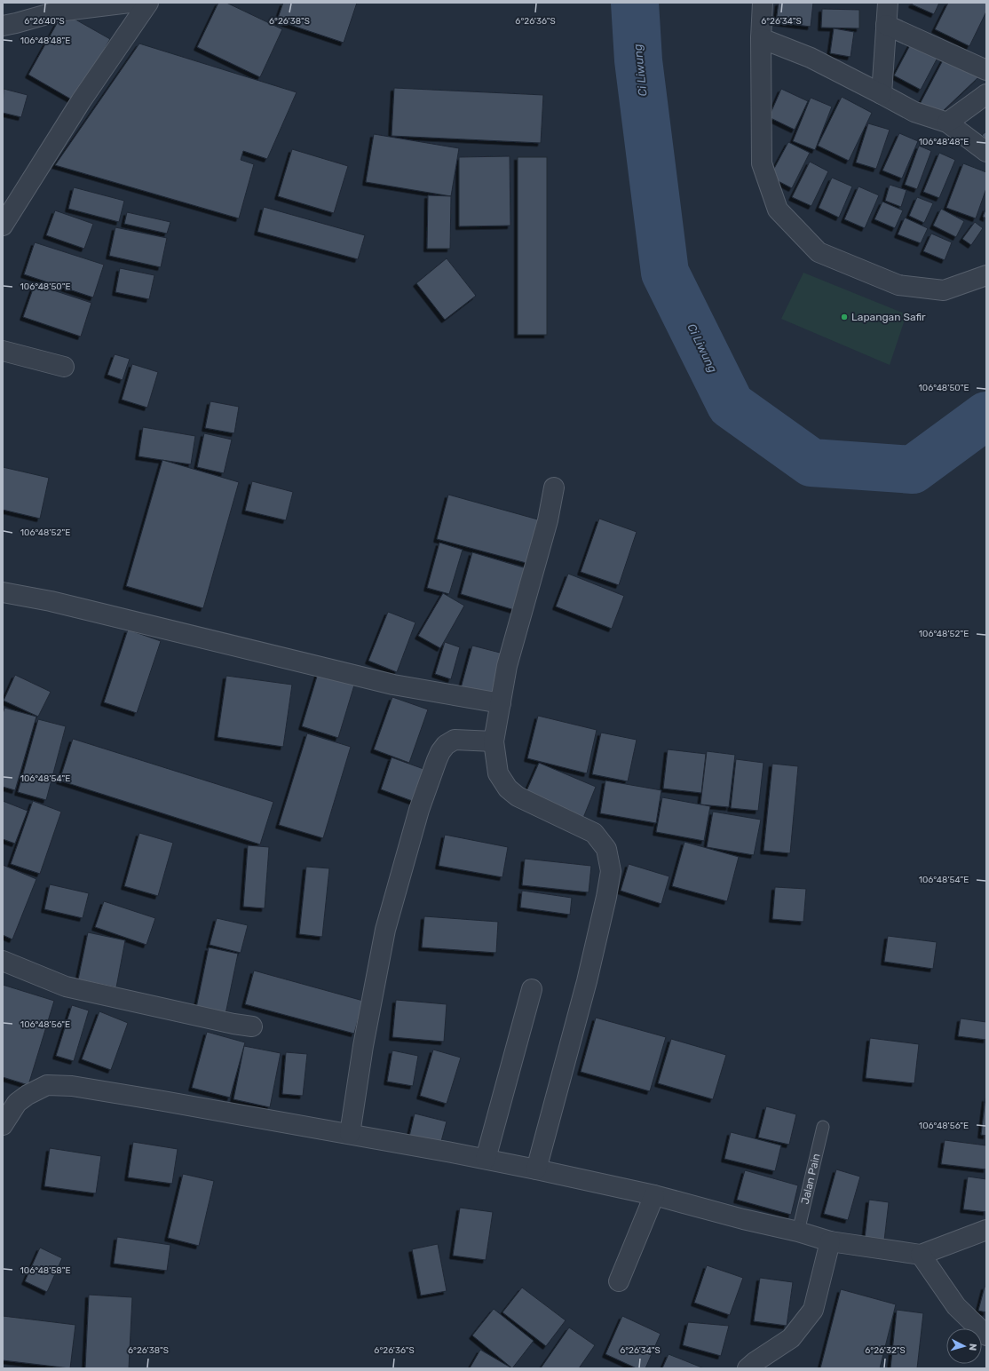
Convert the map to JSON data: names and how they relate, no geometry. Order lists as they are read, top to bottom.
{
  "streets": {
    "lane": ["Jalan Pain"]
  },
  "water": ["Ci Liwung"],
  "places": ["Lapangan Safir"],
  "north": "right",
  "coordinates": [
    "6°26'40\"S",
    "6°26'38\"S",
    "6°26'36\"S",
    "6°26'34\"S",
    "106°48'48\"E",
    "106°48'50\"E",
    "106°48'52\"E",
    "106°48'54\"E",
    "106°48'56\"E",
    "106°48'58\"E",
    "6°26'32\"S"
  ]
}
